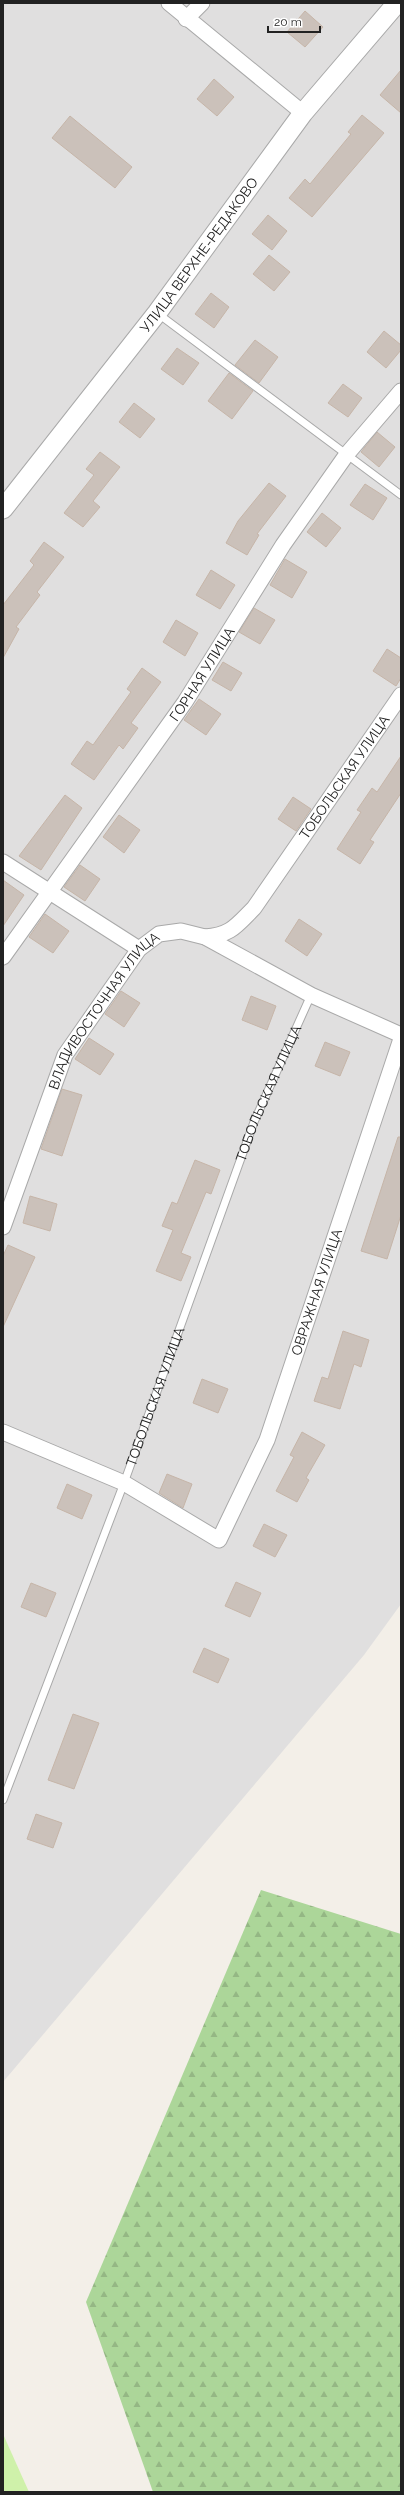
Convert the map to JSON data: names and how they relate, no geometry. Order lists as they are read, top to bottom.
{
  "streets": {
    "street": [
      "УЛИЦА ВЕРХНЕ-РЕДАКОВО",
      "ГОРНАЯ УЛИЦА",
      "ТОБОЛЬСКАЯ УЛИЦА",
      "ВЛАДИВОСТОЧНАЯ УЛИЦА",
      "ОВРАЖНАЯ УЛИЦА"
    ]
  },
  "crossings": [
    ["ТОБОЛЬСКАЯ УЛИЦА", "ВЛАДИВОСТОЧНАЯ УЛИЦА"],
    ["ТОБОЛЬСКАЯ УЛИЦА", "ОВРАЖНАЯ УЛИЦА"]
  ],
  "scale_bar": "20 m"
}
